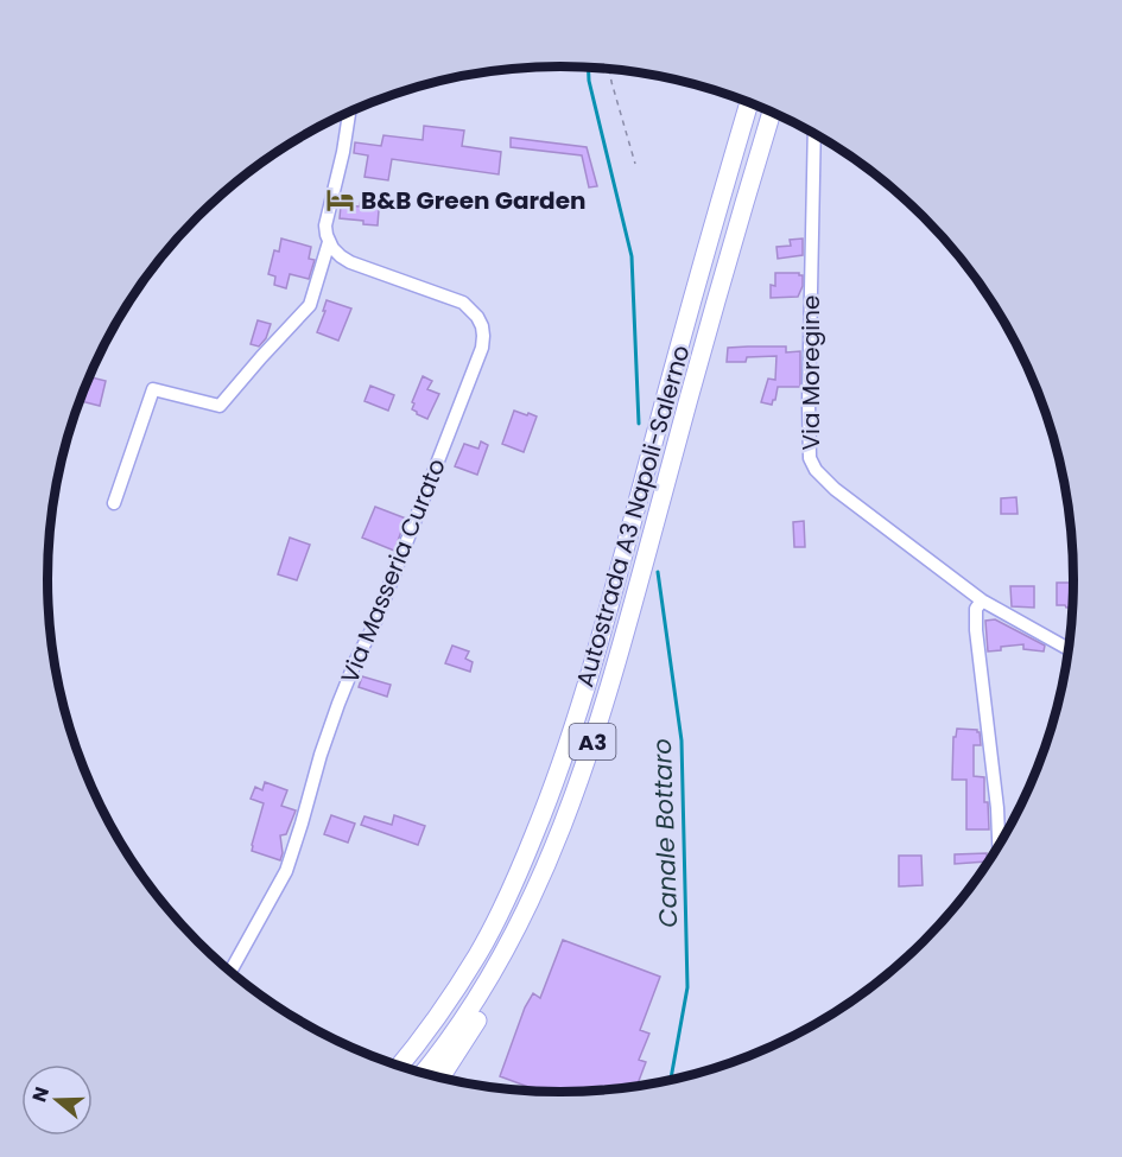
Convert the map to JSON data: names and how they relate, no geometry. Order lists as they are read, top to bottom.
{
  "streets": {
    "highway": ["Autostrada A3 Napoli-Salerno", "A3"],
    "street": ["Via Moregine", "Via Masseria Curato"]
  },
  "water": ["Canale Bottaro"],
  "places": {
    "hotel": ["B&B Green Garden"]
  },
  "north": "left"
}
